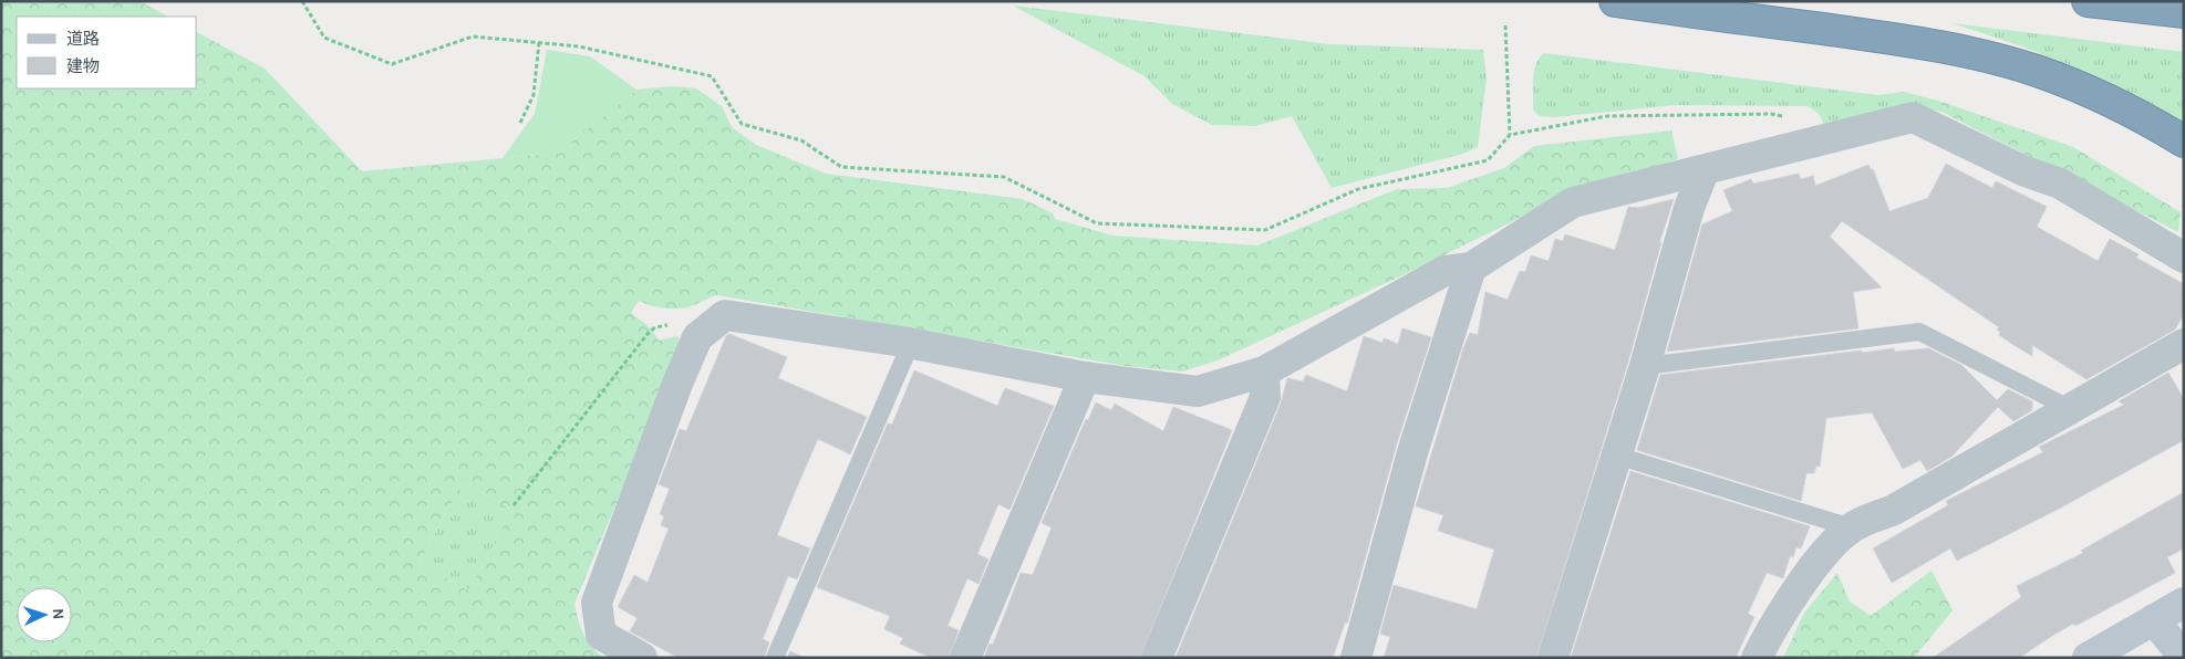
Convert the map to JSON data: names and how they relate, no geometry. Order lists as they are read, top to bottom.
{
  "legend": ["道路", "建物"],
  "north": "right"
}
